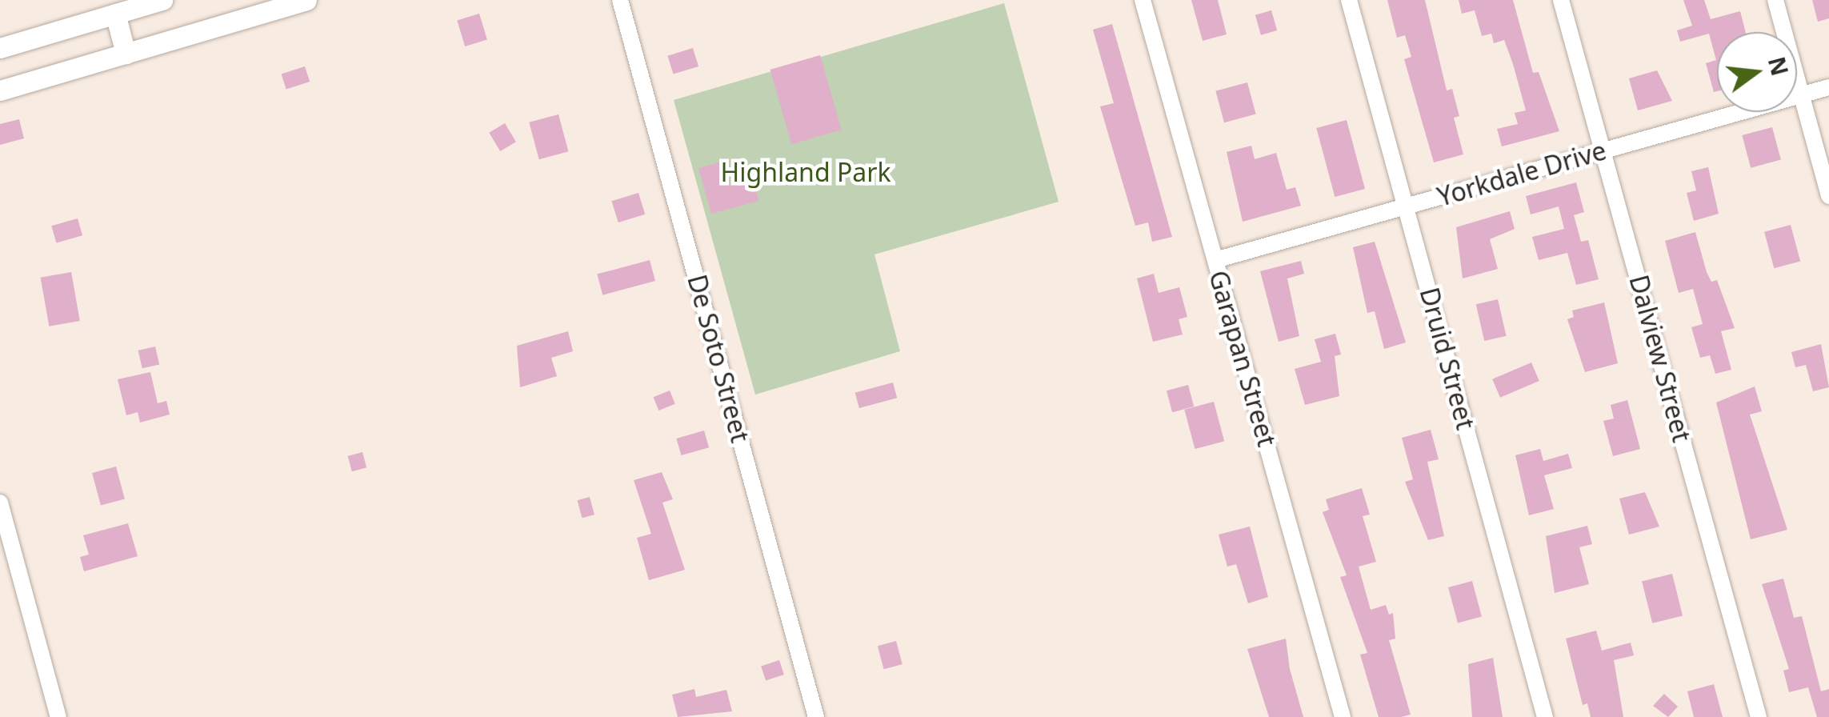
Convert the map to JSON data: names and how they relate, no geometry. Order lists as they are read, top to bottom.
{
  "streets": {
    "street": [
      "Yorkdale Drive",
      "De Soto Street",
      "Garapan Street",
      "Druid Street",
      "Dalview Street"
    ]
  },
  "crossings": [
    ["Yorkdale Drive", "Garapan Street"],
    ["Yorkdale Drive", "Druid Street"],
    ["Yorkdale Drive", "Dalview Street"]
  ],
  "parks": ["Highland Park"],
  "north": "right"
}
